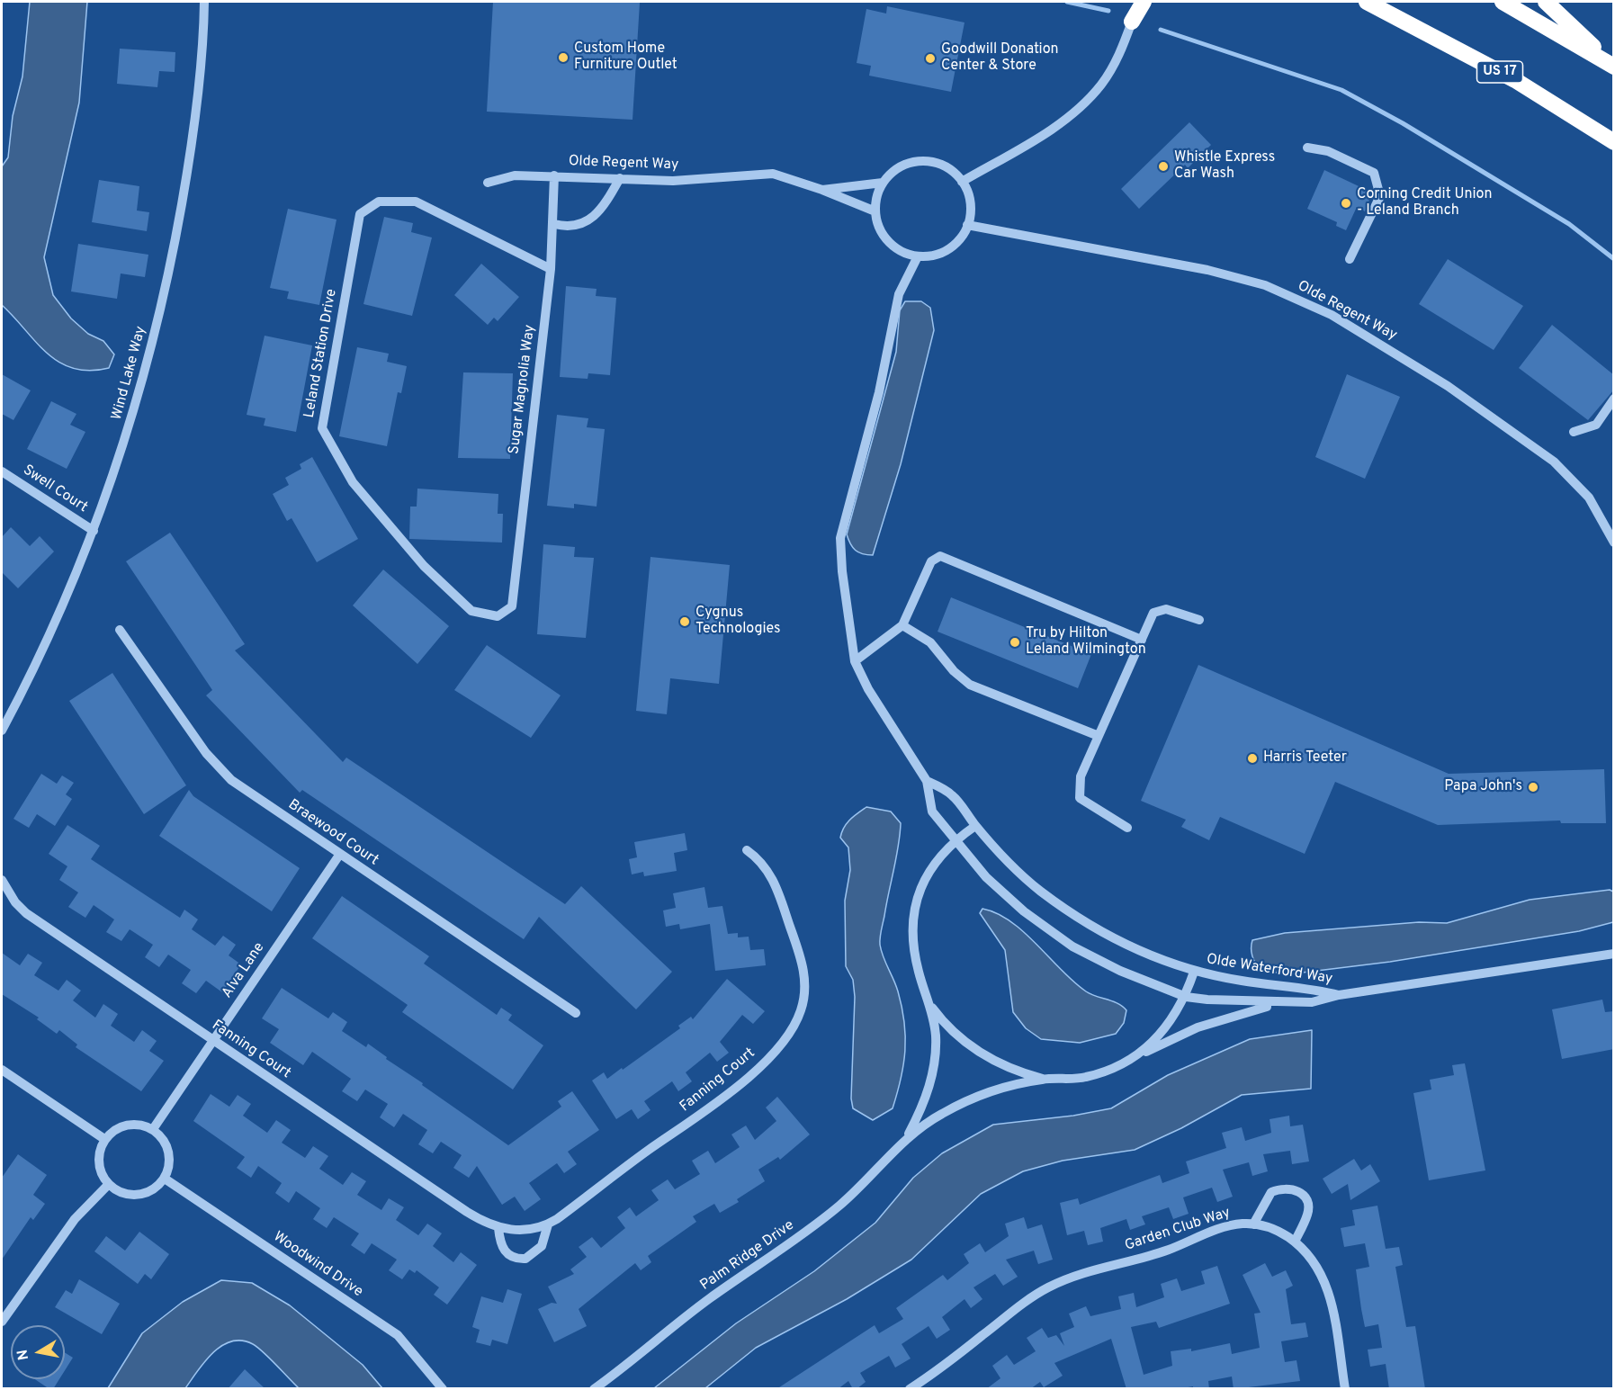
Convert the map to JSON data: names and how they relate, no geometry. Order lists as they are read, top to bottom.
{
  "streets": {
    "highway": ["US 17"],
    "street": [
      "Olde Regent Way",
      "Leland Station Drive",
      "Wind Lake Way",
      "Sugar Magnolia Way",
      "Swell Court",
      "Braewood Court",
      "Olde Waterford Way",
      "Alva Lane",
      "Fanning Court",
      "Garden Club Way",
      "Palm Ridge Drive",
      "Woodwind Drive"
    ]
  },
  "crossings": [
    ["Olde Regent Way", "Sugar Magnolia Way"],
    ["Leland Station Drive", "Sugar Magnolia Way"],
    ["Wind Lake Way", "Swell Court"],
    ["Braewood Court", "Alva Lane"],
    ["Olde Waterford Way", "Palm Ridge Drive"],
    ["Alva Lane", "Fanning Court"],
    ["Alva Lane", "Woodwind Drive"]
  ],
  "places": [
    "Custom Home Furniture Outlet",
    "Goodwill Donation Center & Store",
    "Whistle Express Car Wash",
    "Corning Credit Union - Leland Branch",
    "Cygnus Technologies",
    "Tru by Hilton Leland Wilmington",
    "Harris Teeter",
    "Papa John's"
  ],
  "north": "left"
}
